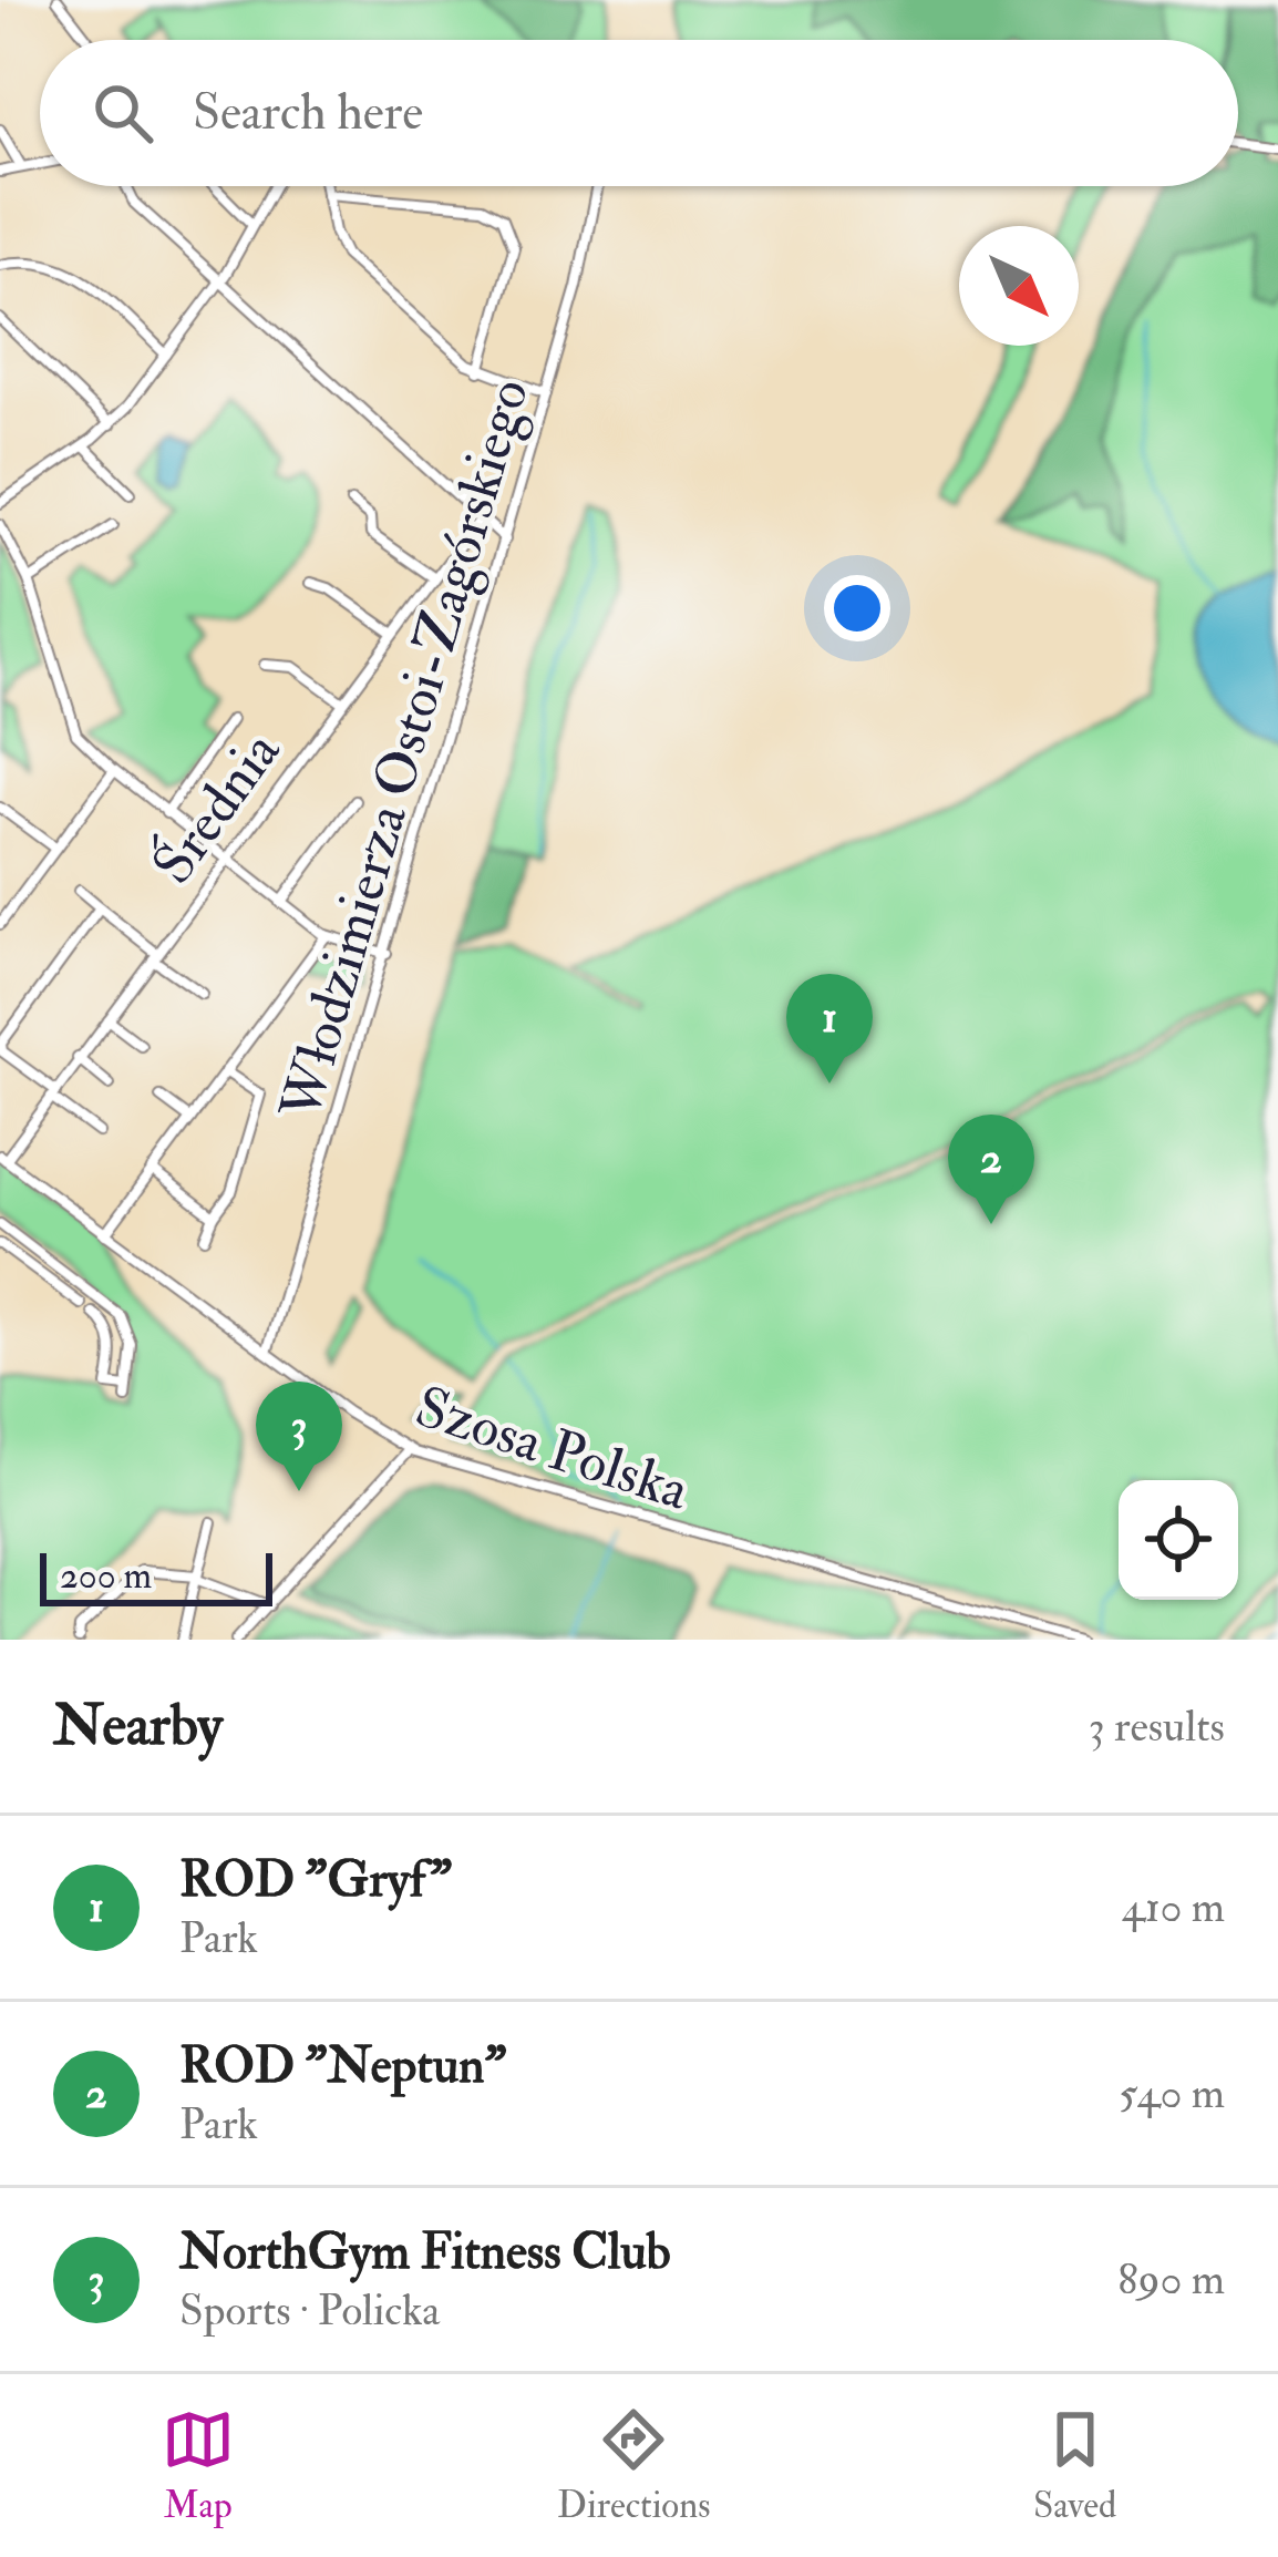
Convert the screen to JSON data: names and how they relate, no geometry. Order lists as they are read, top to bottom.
{
  "streets": {
    "street": ["Włodzimierza Ostoi-Zagórskiego", "Średnia", "Szosa Polska"]
  },
  "crossings": [
    ["Włodzimierza Ostoi-Zagórskiego", "Szosa Polska"],
    ["Średnia", "Szosa Polska"]
  ],
  "scale_bar": "200 m",
  "north": "bottom right",
  "page": {
    "search": "Search here",
    "pins": ["1", "2", "3"],
    "scale": "200 m",
    "heading": ["Nearby", "3 results"],
    "list": [
      {
        "mark": "1",
        "name": "ROD \"Gryf\"",
        "note": "Park",
        "value": "410 m"
      },
      {
        "mark": "2",
        "name": "ROD \"Neptun\"",
        "note": "Park",
        "value": "540 m"
      },
      {
        "mark": "3",
        "name": "NorthGym Fitness Club",
        "note": "Sports · Policka",
        "value": "890 m"
      }
    ],
    "nav": ["Map", "Directions", "Saved"]
  }
}
